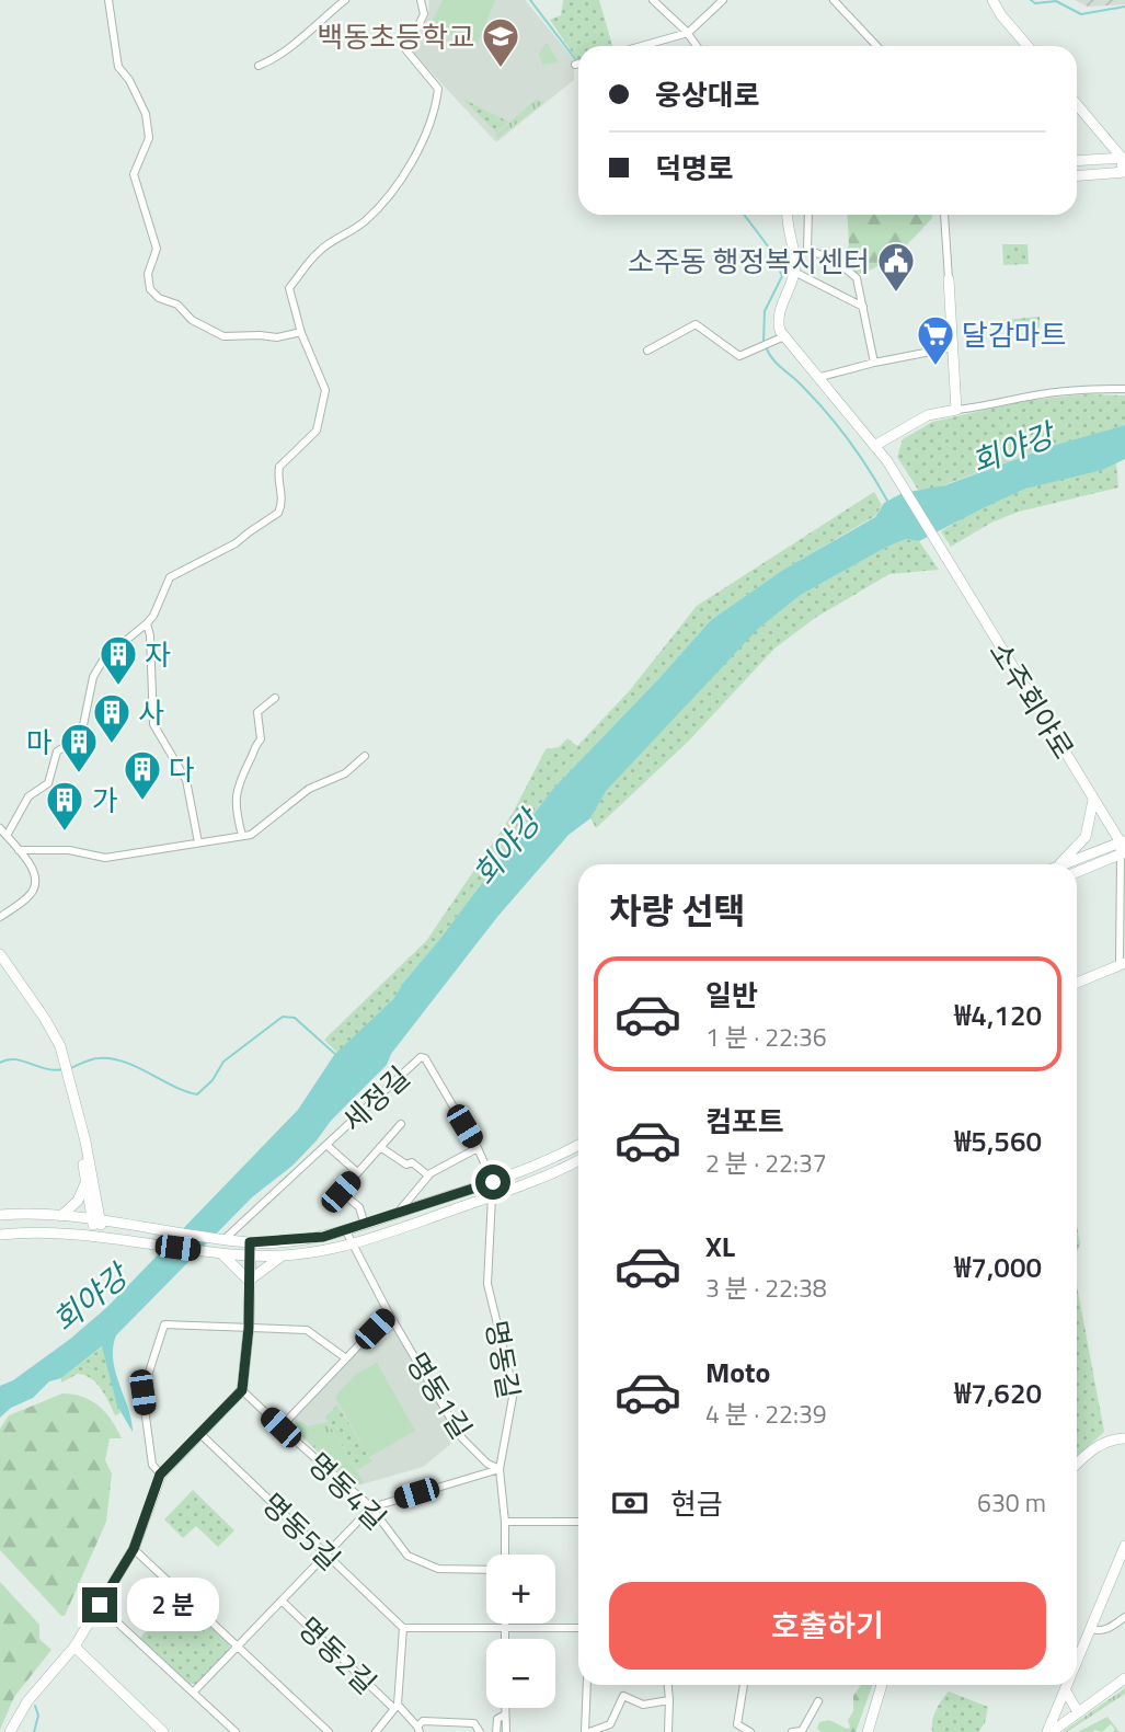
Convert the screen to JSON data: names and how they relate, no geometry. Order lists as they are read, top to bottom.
{
  "streets": {
    "street": [
      "소주회야로",
      "세정길",
      "명동길",
      "명동1길",
      "명동4길",
      "명동5길",
      "명동2길"
    ]
  },
  "crossings": [
    ["명동길", "명동1길"],
    ["명동길", "명동2길"],
    ["명동1길", "명동2길"],
    ["명동4길", "명동2길"],
    ["명동5길", "명동2길"]
  ],
  "water": ["회야강"],
  "places": {
    "school or university": ["백동초등학교"],
    "public building": ["소주동 행정복지센터"],
    "supermarket": ["달감마트"],
    "building": [
      "자",
      "사",
      "마",
      "다",
      "가"
    ]
  },
  "page": {
    "banner": ["웅상대로", "덕명로"],
    "heading": "차량 선택",
    "list": [
      {
        "name": "일반",
        "note": "1 분 · 22:36",
        "value": "₩4,120"
      },
      {
        "name": "컴포트",
        "note": "2 분 · 22:37",
        "value": "₩5,560"
      },
      {
        "name": "XL",
        "note": "3 분 · 22:38",
        "value": "₩7,000"
      },
      {
        "name": "Moto",
        "note": "4 분 · 22:39",
        "value": "₩7,620"
      }
    ],
    "pay": ["현금", "630 m"],
    "map_buttons": ["+", "−"],
    "buttons": "호출하기",
    "bubble": "2 분"
  }
}
